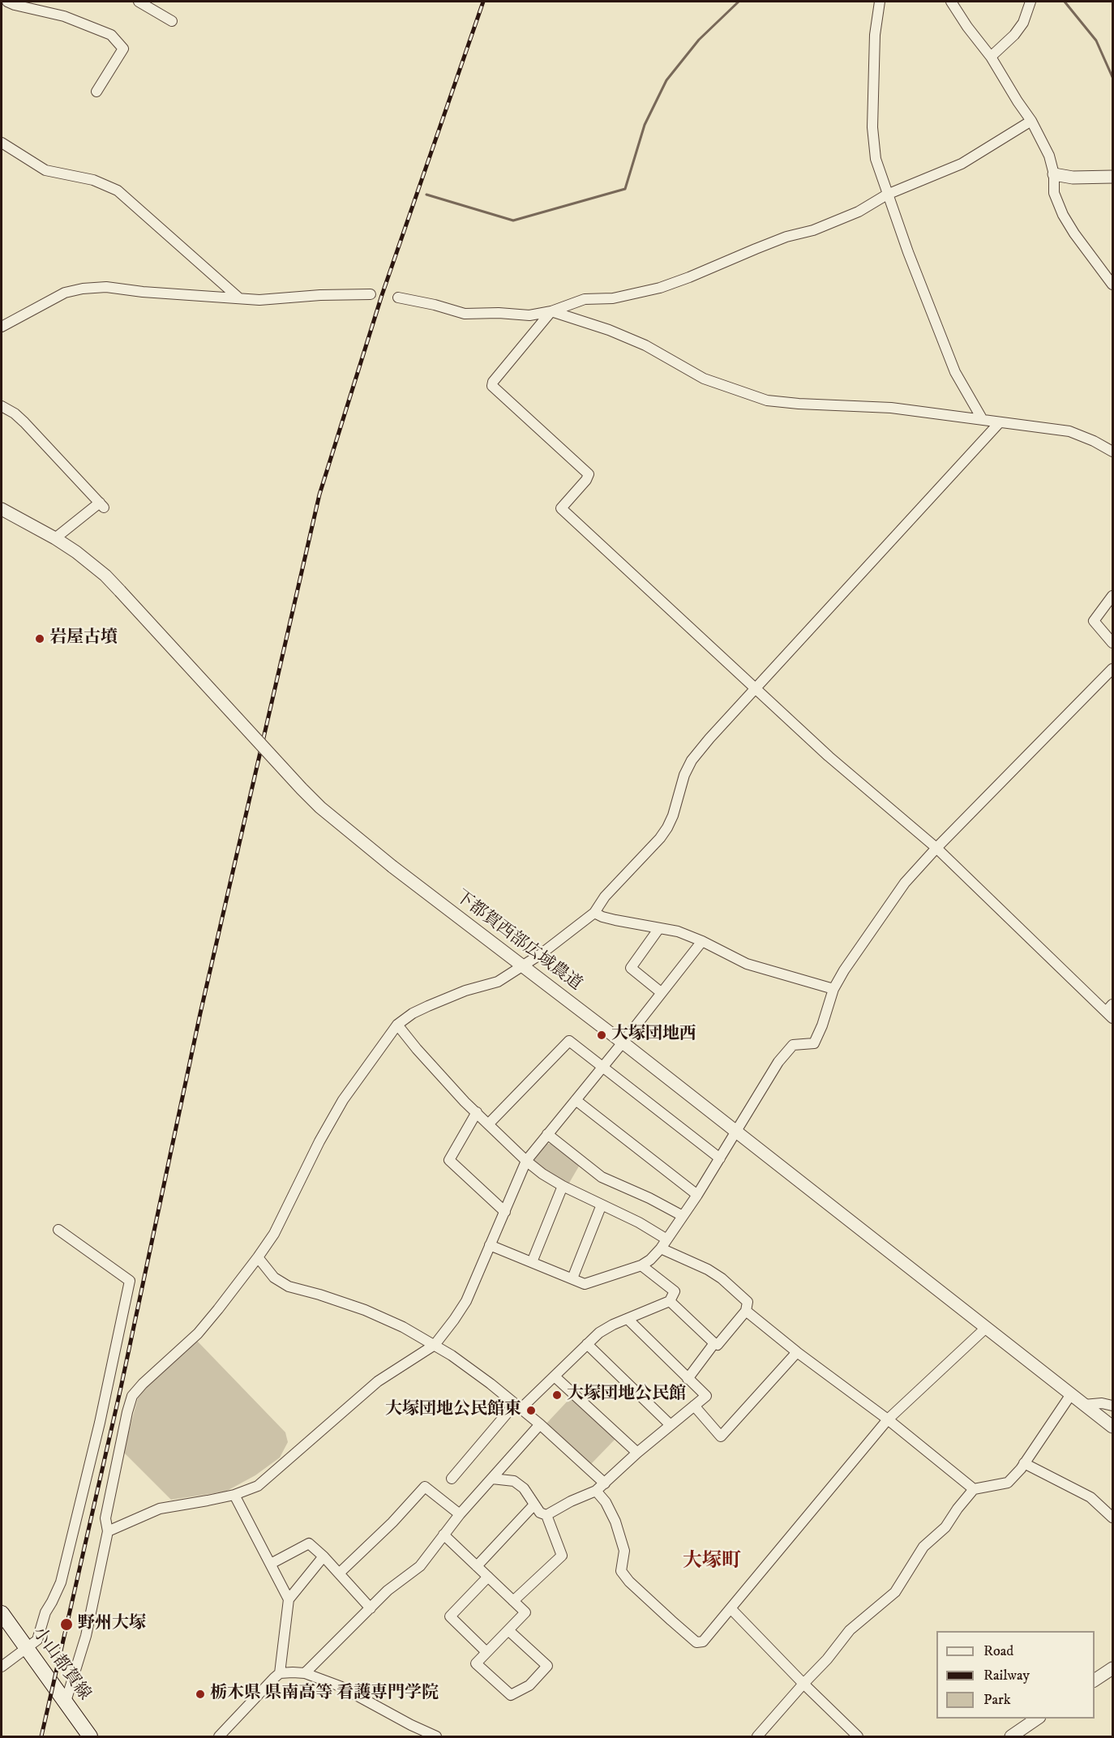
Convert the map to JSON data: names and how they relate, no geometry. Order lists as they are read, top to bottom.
{
  "streets": {
    "main road": ["小山都賀線"],
    "street": ["下都賀西部広域農道"]
  },
  "districts": ["大塚町"],
  "places": [
    "岩屋古墳",
    "大塚団地西",
    "大塚団地公民館",
    "大塚団地公民館東",
    "野州大塚",
    "栃木県 県南高等 看護専門学院"
  ],
  "legend": ["Road", "Railway", "Park"]
}
